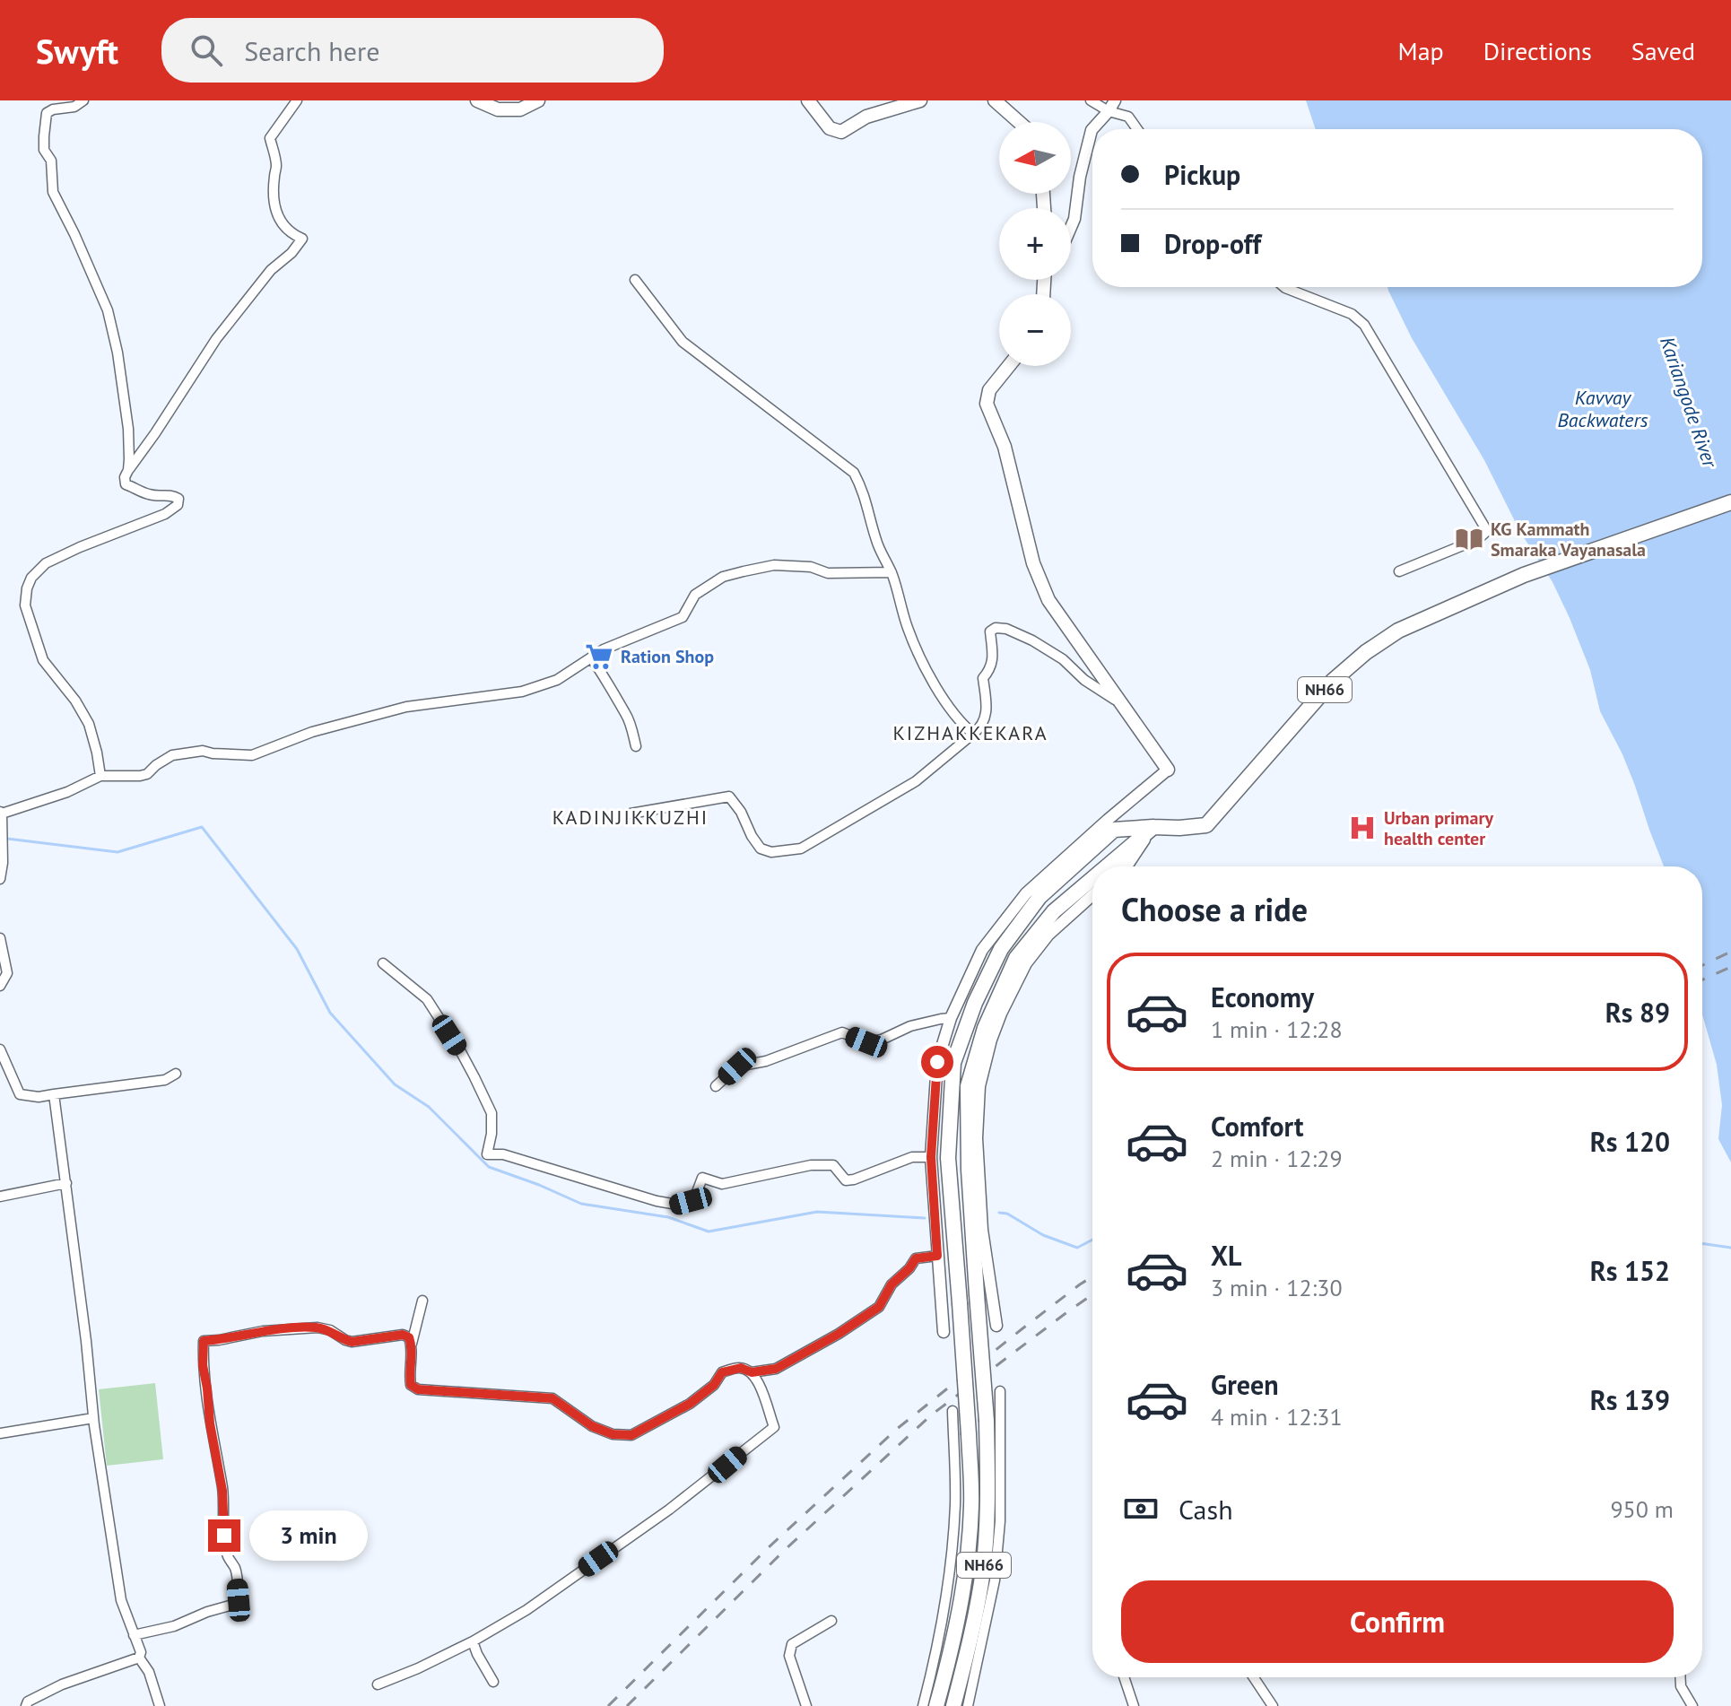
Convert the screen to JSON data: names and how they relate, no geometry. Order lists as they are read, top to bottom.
{
  "streets": {
    "highway": ["NH66"]
  },
  "districts": ["KIZHAKKEKARA", "KADINJIKKUZHI"],
  "water": ["Kavvay Backwaters", "Kariangode River"],
  "places": {
    "library": ["KG Kammath Smaraka Vayanasala"],
    "supermarket": ["Ration Shop"],
    "hospital": ["Urban primary health center"]
  },
  "north": "left",
  "page": {
    "header": "Swyft",
    "search": "Search here",
    "nav": ["Map", "Directions", "Saved"],
    "map_buttons": ["+", "−"],
    "banner": ["Pickup", "Drop-off"],
    "heading": "Choose a ride",
    "list": [
      {
        "name": "Economy",
        "note": "1 min · 12:28",
        "value": "Rs 89"
      },
      {
        "name": "Comfort",
        "note": "2 min · 12:29",
        "value": "Rs 120"
      },
      {
        "name": "XL",
        "note": "3 min · 12:30",
        "value": "Rs 152"
      },
      {
        "name": "Green",
        "note": "4 min · 12:31",
        "value": "Rs 139"
      }
    ],
    "pay": ["Cash", "950 m"],
    "bubble": "3 min",
    "buttons": "Confirm"
  }
}
